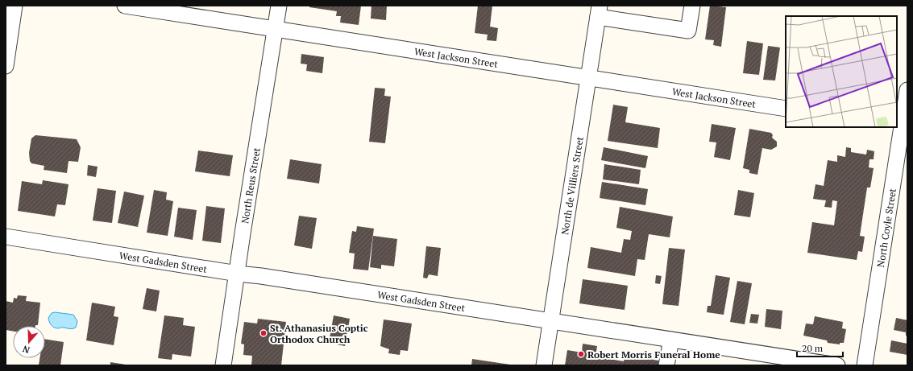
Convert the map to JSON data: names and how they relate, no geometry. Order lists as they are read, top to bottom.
{
  "streets": {
    "street": [
      "West Jackson Street",
      "North Reus Street",
      "North de Villiers Street",
      "North Coyle Street",
      "West Gadsden Street"
    ]
  },
  "crossings": [
    ["West Jackson Street", "North Reus Street"],
    ["West Jackson Street", "North de Villiers Street"],
    ["North Reus Street", "West Gadsden Street"],
    ["North de Villiers Street", "West Gadsden Street"]
  ],
  "places": ["St. Athanasius Coptic Orthodox Church", "Robert Morris Funeral Home"],
  "scale_bar": "20 m",
  "north": "bottom"
}
